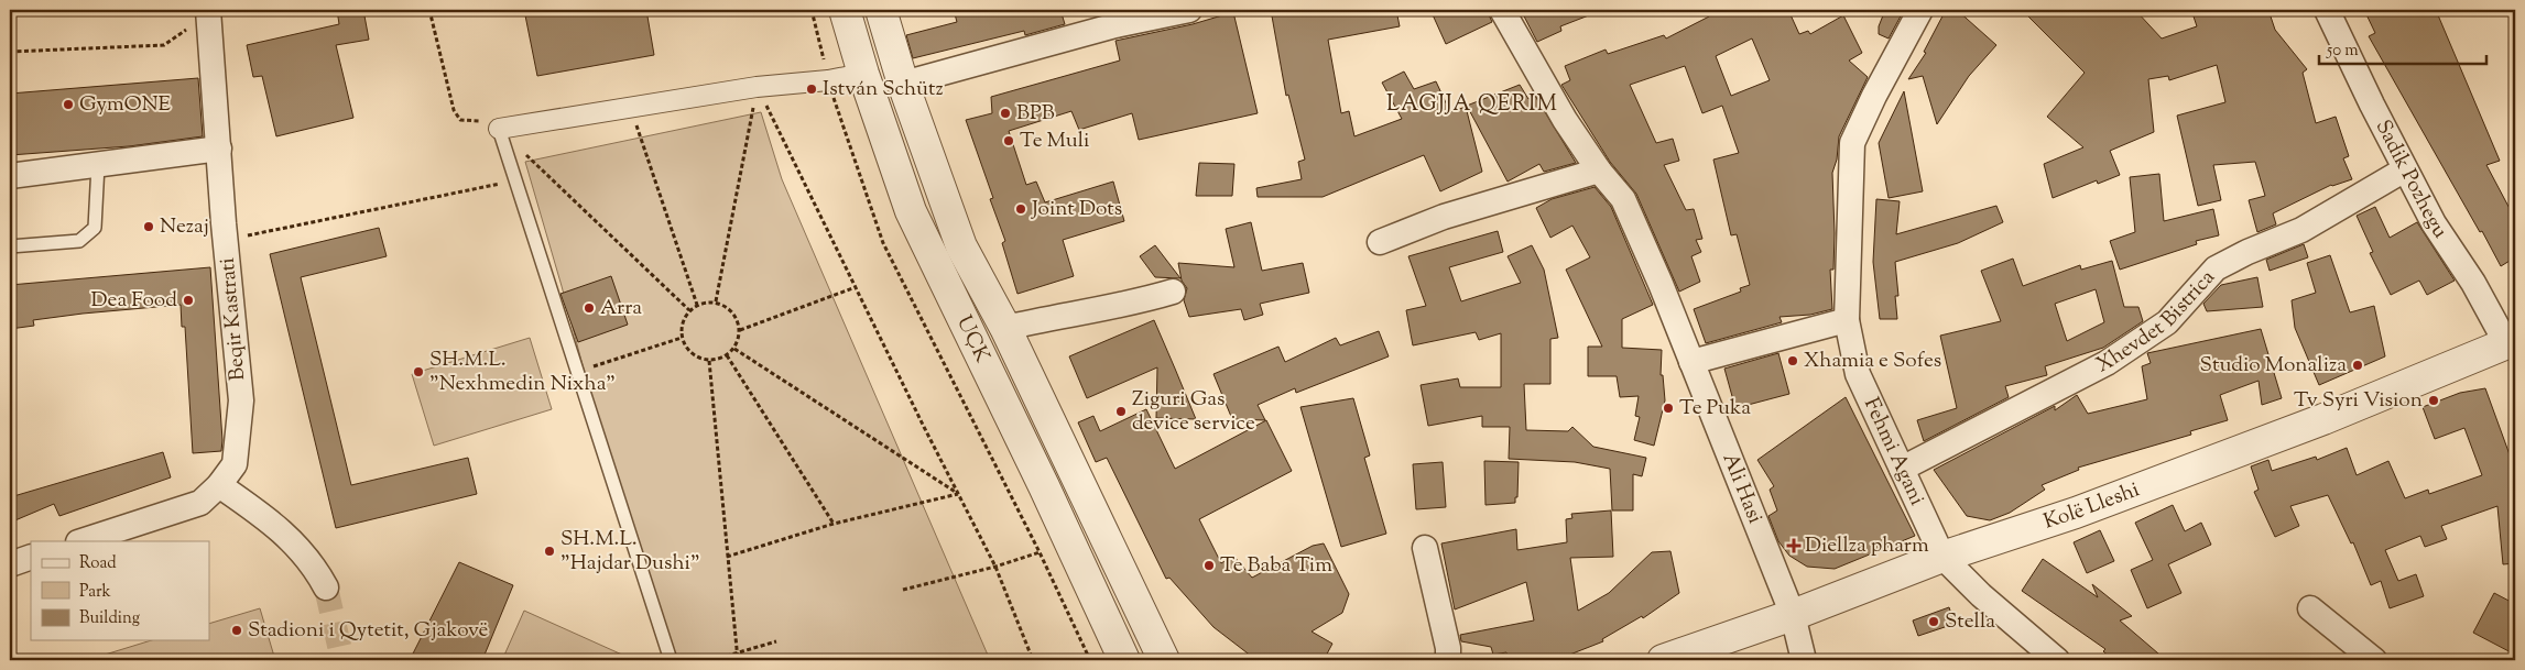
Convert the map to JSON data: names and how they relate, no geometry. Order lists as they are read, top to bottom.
{
  "streets": {
    "street": [
      "Sadik Pozhegu",
      "Beqir Kastrati",
      "Xhevdet Bistrica",
      "UÇK",
      "Fehmi Agani",
      "Ali Hasi",
      "Kolë Lleshi"
    ]
  },
  "crossings": [
    ["Sadik Pozhegu", "Xhevdet Bistrica"],
    ["Sadik Pozhegu", "Kolë Lleshi"],
    ["Xhevdet Bistrica", "Fehmi Agani"],
    ["Fehmi Agani", "Kolë Lleshi"],
    ["Ali Hasi", "Kolë Lleshi"]
  ],
  "districts": ["LAGJJA QERIM"],
  "places": {
    "other": [
      "István Schütz",
      "GymONE",
      "BPB",
      "Te Muli",
      "Joint Dots",
      "Nezaj",
      "Dea Food",
      "Arra",
      "Xhamia e Sofes",
      "Studio Monaliza",
      "SH.M.L. \"Nexhmedin Nixha\"",
      "Tv Syri Vision",
      "Te Puka",
      "Ziguri Gas device service",
      "SH.M.L. \"Hajdar Dushi\"",
      "Te Baba Tim",
      "Stella",
      "Stadioni i Qytetit, Gjakovë"
    ],
    "health": ["Diellza pharm"]
  },
  "legend": ["Road", "Park", "Building"],
  "scale_bar": "50 m"
}
